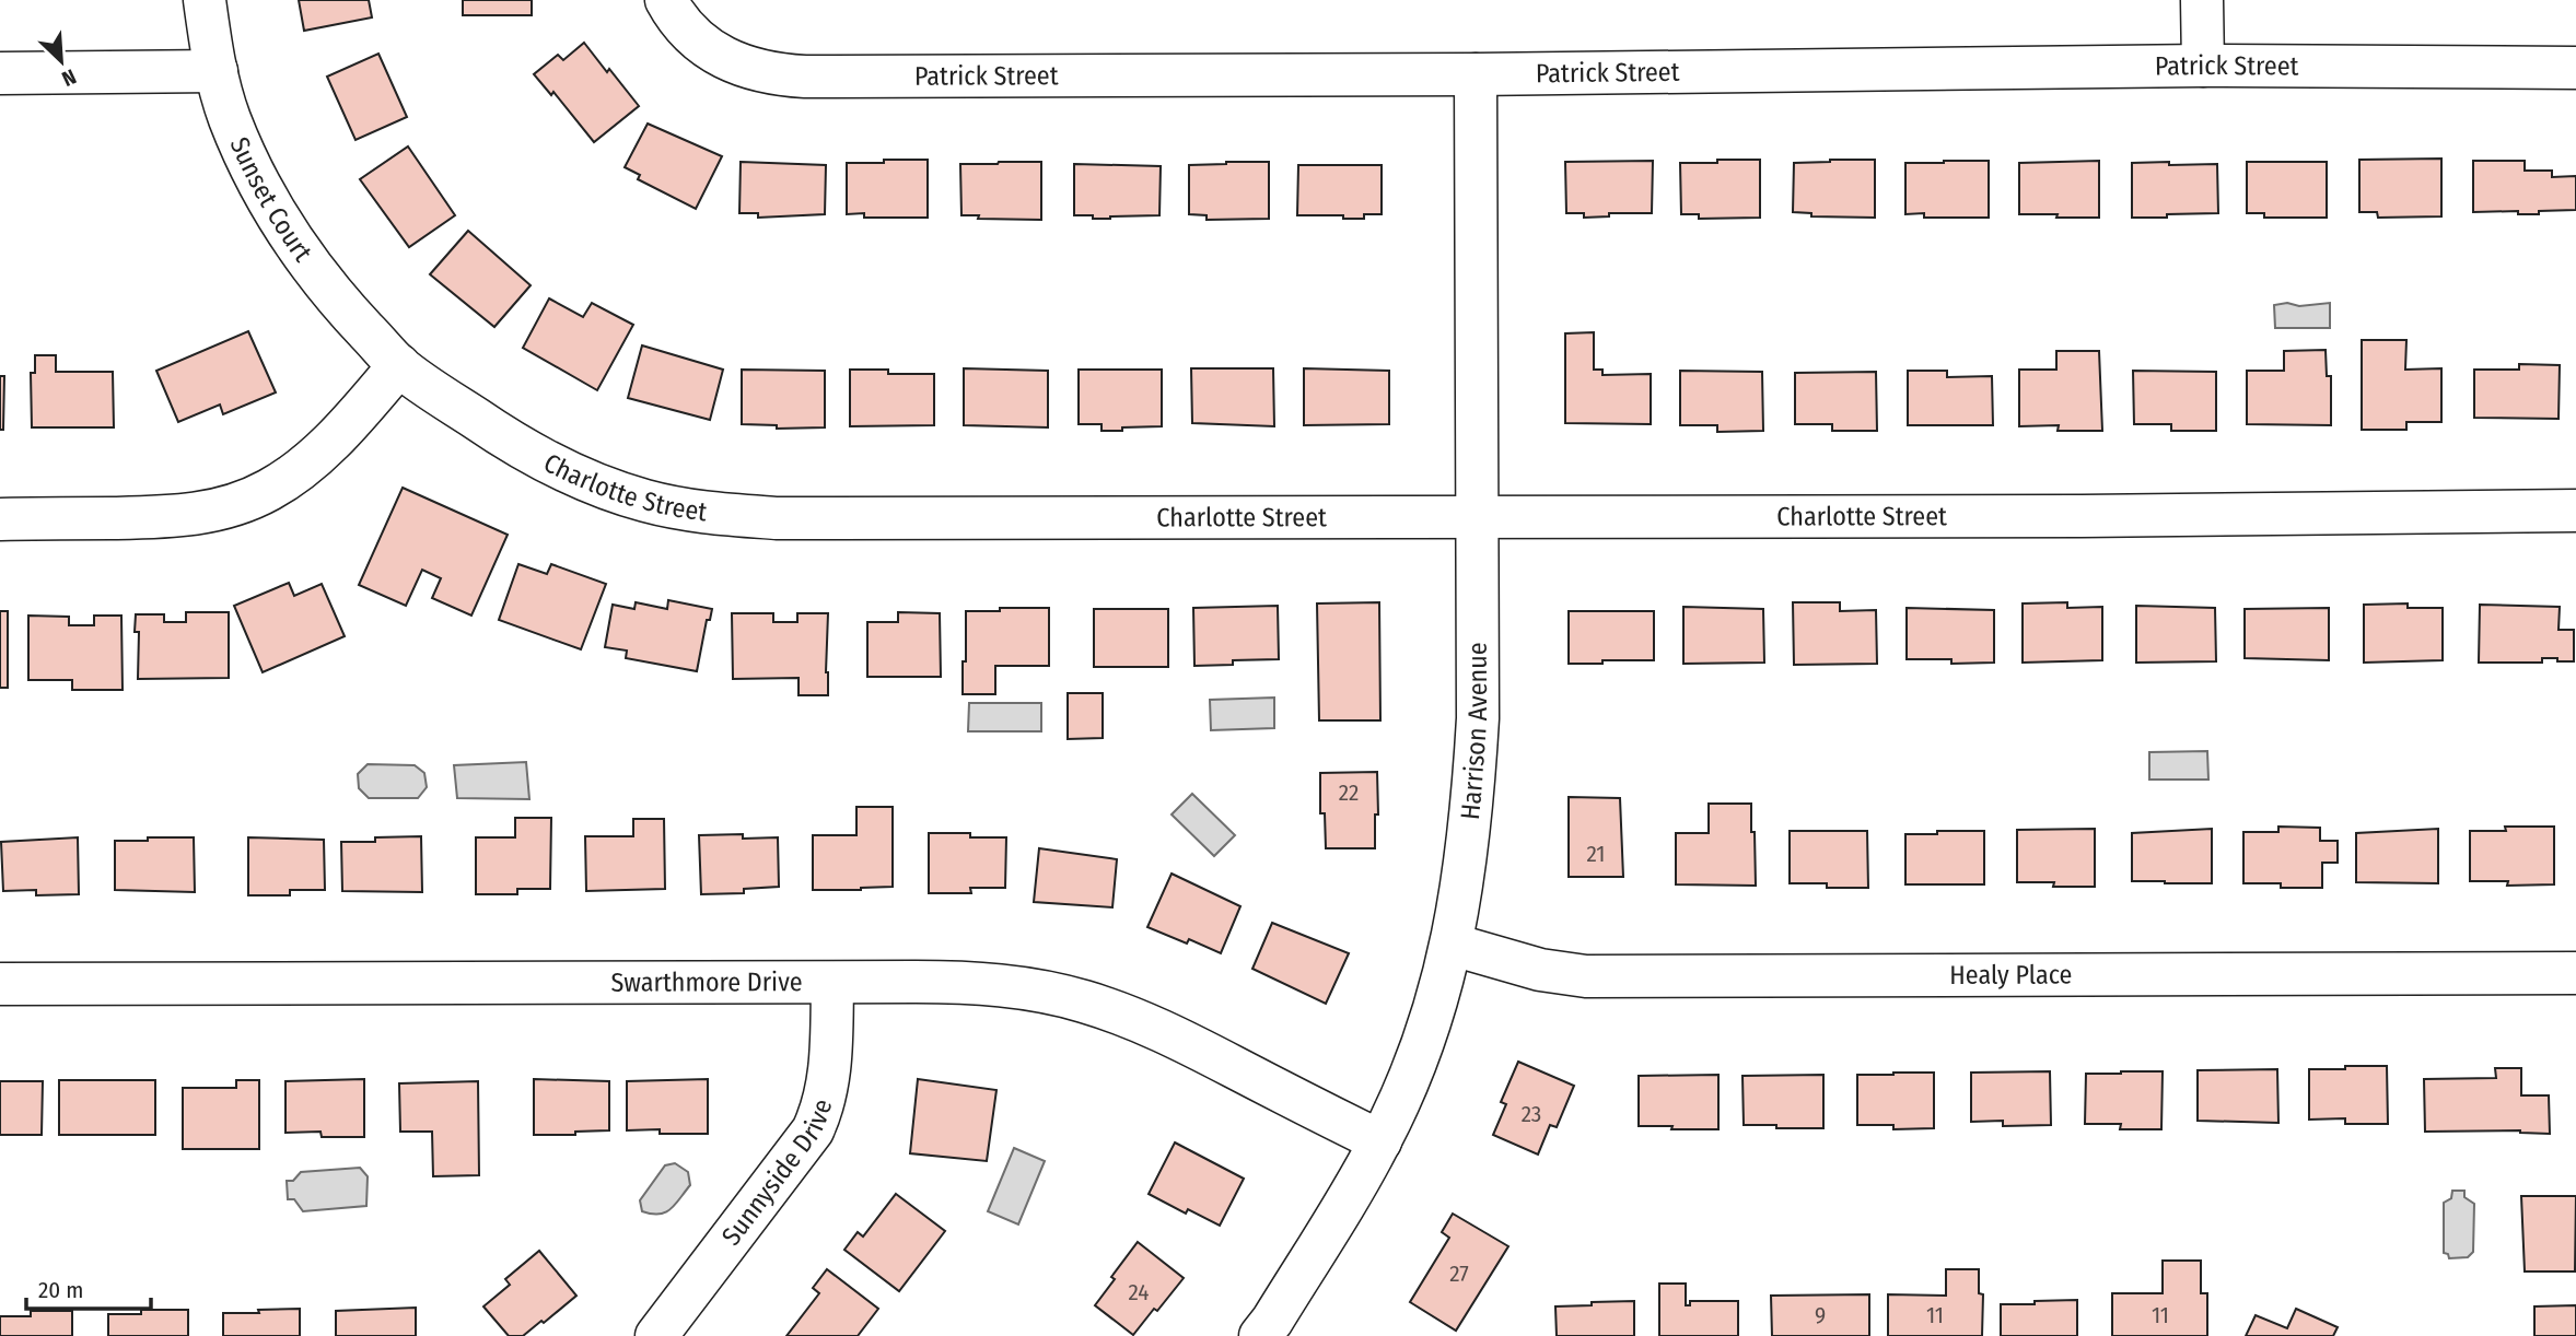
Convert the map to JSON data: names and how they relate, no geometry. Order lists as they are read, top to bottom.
{
  "streets": {
    "street": [
      "Patrick Street",
      "Sunset Court",
      "Charlotte Street",
      "Harrison Avenue",
      "Healy Place",
      "Swarthmore Drive",
      "Sunnyside Drive"
    ]
  },
  "crossings": [
    ["Patrick Street", "Harrison Avenue"],
    ["Sunset Court", "Charlotte Street"],
    ["Charlotte Street", "Harrison Avenue"],
    ["Harrison Avenue", "Healy Place"],
    ["Harrison Avenue", "Swarthmore Drive"],
    ["Swarthmore Drive", "Sunnyside Drive"]
  ],
  "house_numbers": [
    "22",
    "21",
    "23",
    "27",
    "24",
    "9",
    "11",
    "11"
  ],
  "scale_bar": "20 m",
  "north": "bottom right"
}
